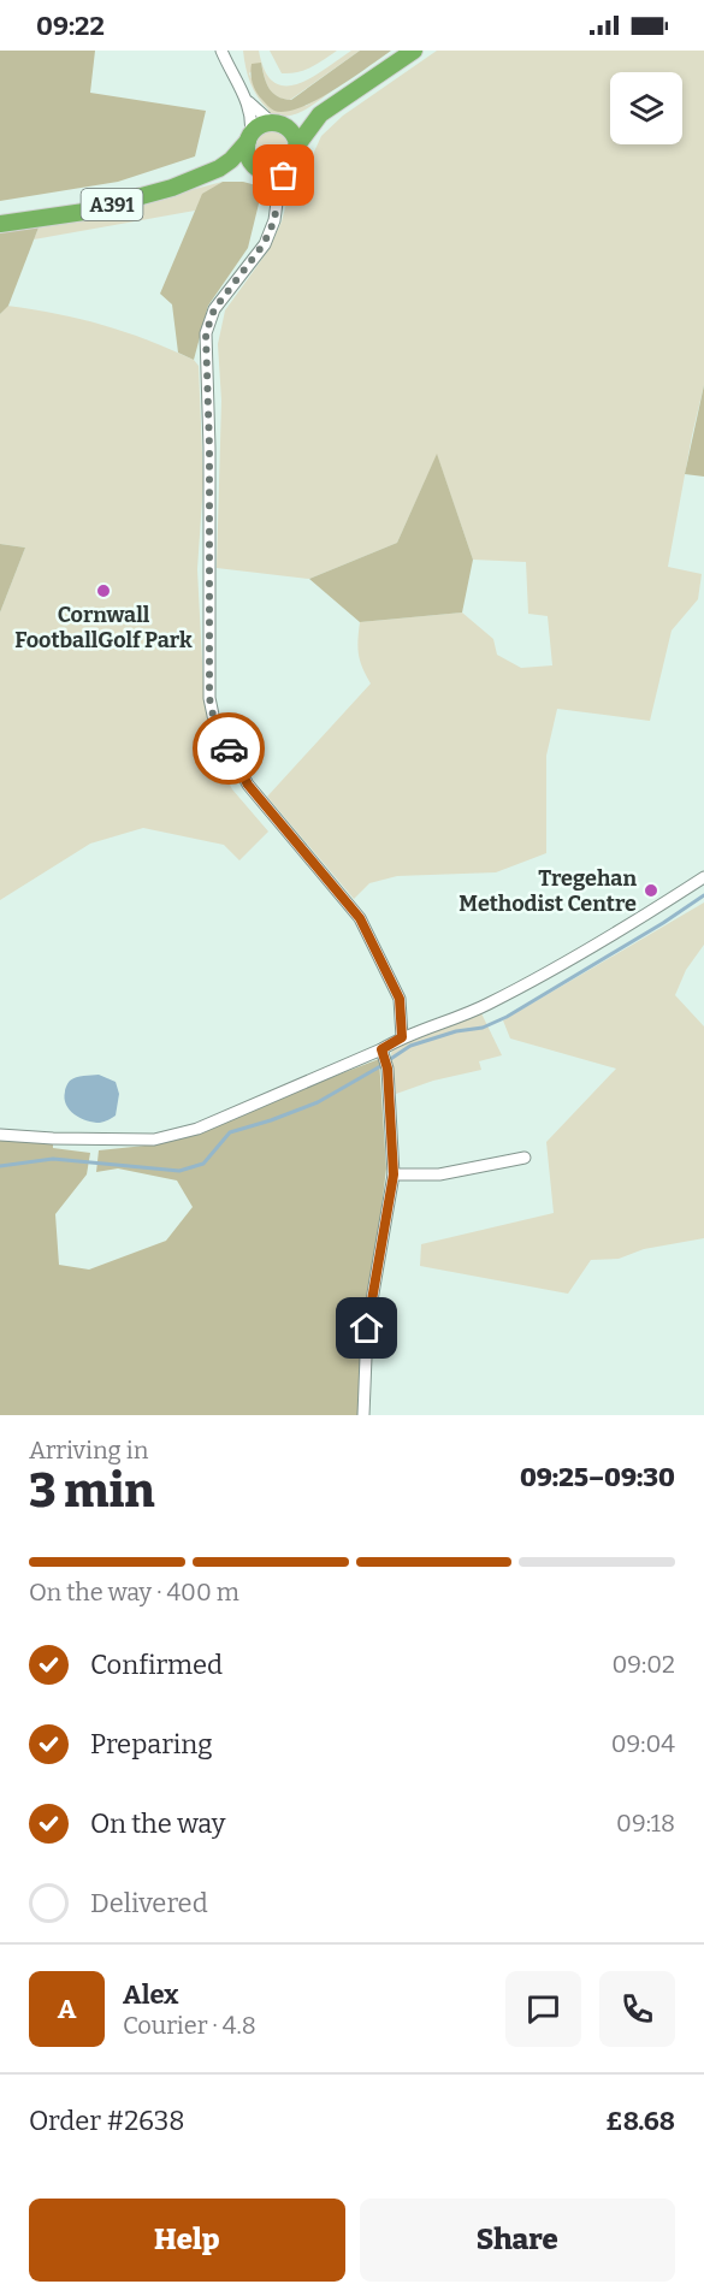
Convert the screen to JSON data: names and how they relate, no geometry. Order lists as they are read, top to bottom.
{
  "streets": {
    "highway": ["A391"]
  },
  "places": ["Cornwall FootballGolf Park", "Tregehan Methodist Centre"],
  "page": {
    "status": "09:22",
    "heading": ["3 min", "Arriving in", "09:25–09:30"],
    "panel": [
      "Alex",
      "Courier · 4.8",
      "Order #2638",
      "£8.68"
    ],
    "bar": "On the way · 400 m",
    "list": [
      ["Confirmed", "09:02"],
      ["Preparing", "09:04"],
      ["On the way", "09:18"],
      "Delivered"
    ],
    "round": "A",
    "buttons": ["Help", "Share"]
  }
}
